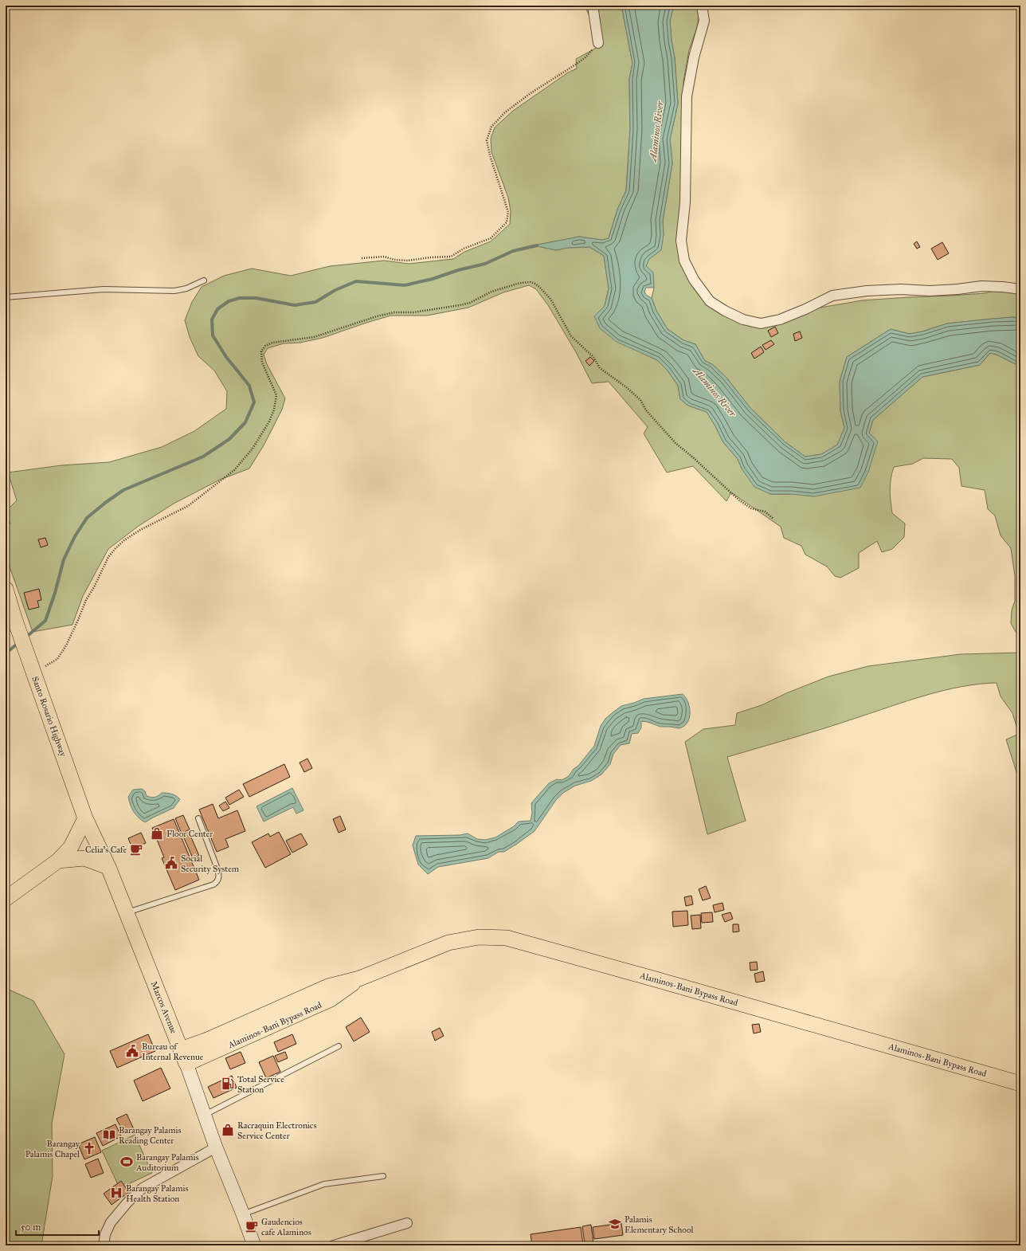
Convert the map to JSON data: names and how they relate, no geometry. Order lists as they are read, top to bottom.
{
  "streets": {
    "main road": ["Santo Rosario Highway", "Alaminos-Bani Bypass Road", "Marcos Avenue"]
  },
  "crossings": [
    ["Santo Rosario Highway", "Marcos Avenue"],
    ["Alaminos-Bani Bypass Road", "Marcos Avenue"]
  ],
  "water": ["Alaminos River"],
  "places": {
    "shop": ["Floor Center", "Racraquin Electronics Service Center"],
    "cafe": ["Celia's Cafe", "Gaudencios cafe Alaminos"],
    "public building": ["Social Security System", "Bureau of Internal Revenue"],
    "fuel station": ["Total Service Station"],
    "library": ["Barangay Palamis Reading Center"],
    "church": ["Barangay Palamis Chapel"],
    "sports": ["Barangay Palamis Auditorium"],
    "hospital": ["Barangay Palamis Health Station"],
    "school or university": ["Palamis Elementary School"]
  },
  "scale_bar": "50 m"
}
